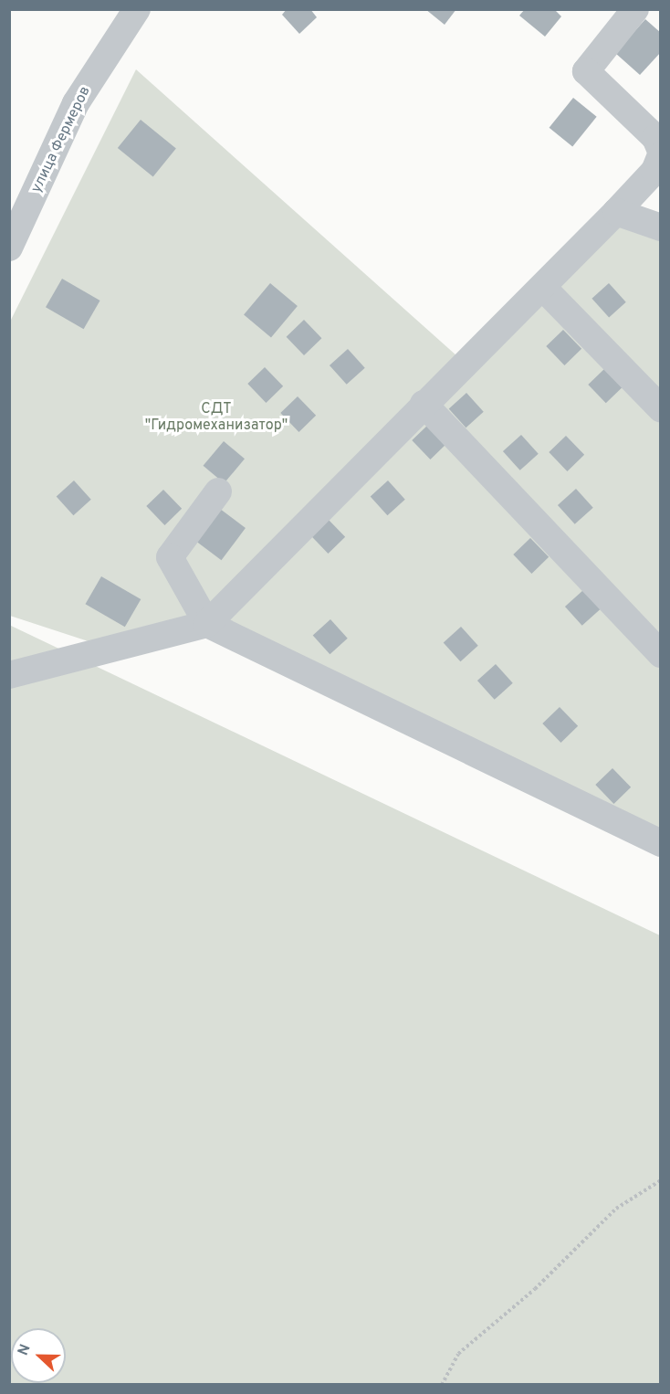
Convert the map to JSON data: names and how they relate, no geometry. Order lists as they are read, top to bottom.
{
  "streets": {
    "street": ["улица Фермеров"]
  },
  "parks": ["СДТ \"Гидромеханизатор\""],
  "north": "left"
}
